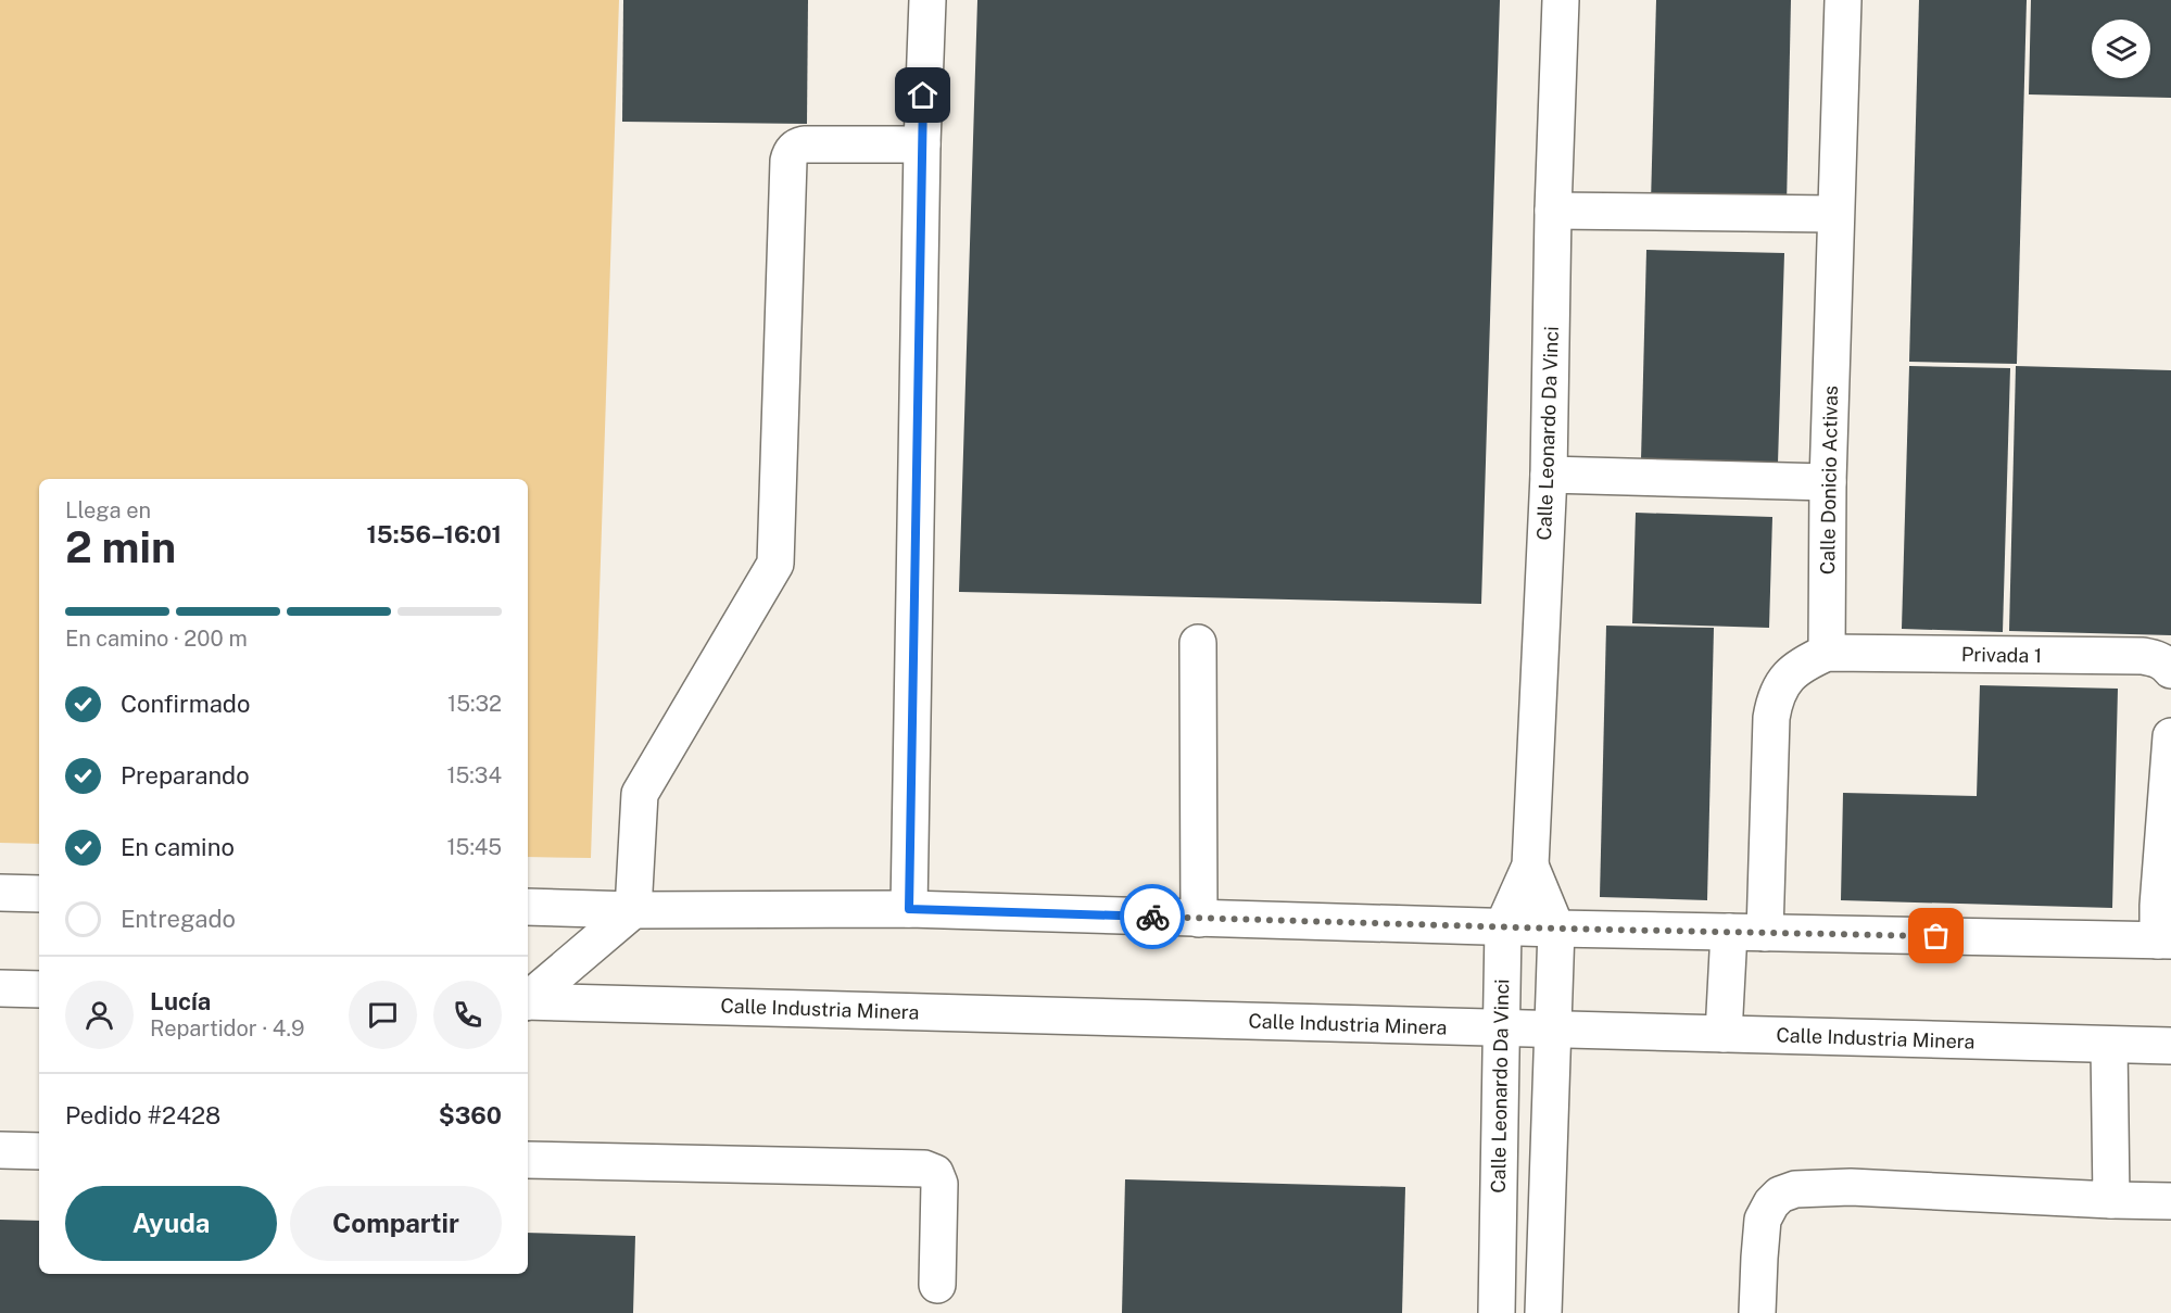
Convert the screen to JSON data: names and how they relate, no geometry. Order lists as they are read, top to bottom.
{
  "streets": {
    "main road": [
      "Calle Leonardo Da Vinci",
      "Calle Donicio Activas",
      "Privada 1",
      "Calle Industria Minera"
    ]
  },
  "crossings": [
    ["Calle Leonardo Da Vinci", "Calle Industria Minera"],
    ["Calle Donicio Activas", "Privada 1"]
  ],
  "page": {
    "heading": ["2 min", "Llega en", "15:56–16:01"],
    "panel": [
      "Lucía",
      "Repartidor · 4.9",
      "Pedido #2428",
      "$360"
    ],
    "bar": "En camino · 200 m",
    "list": [
      ["Confirmado", "15:32"],
      ["Preparando", "15:34"],
      ["En camino", "15:45"],
      "Entregado"
    ],
    "buttons": ["Ayuda", "Compartir"]
  }
}
